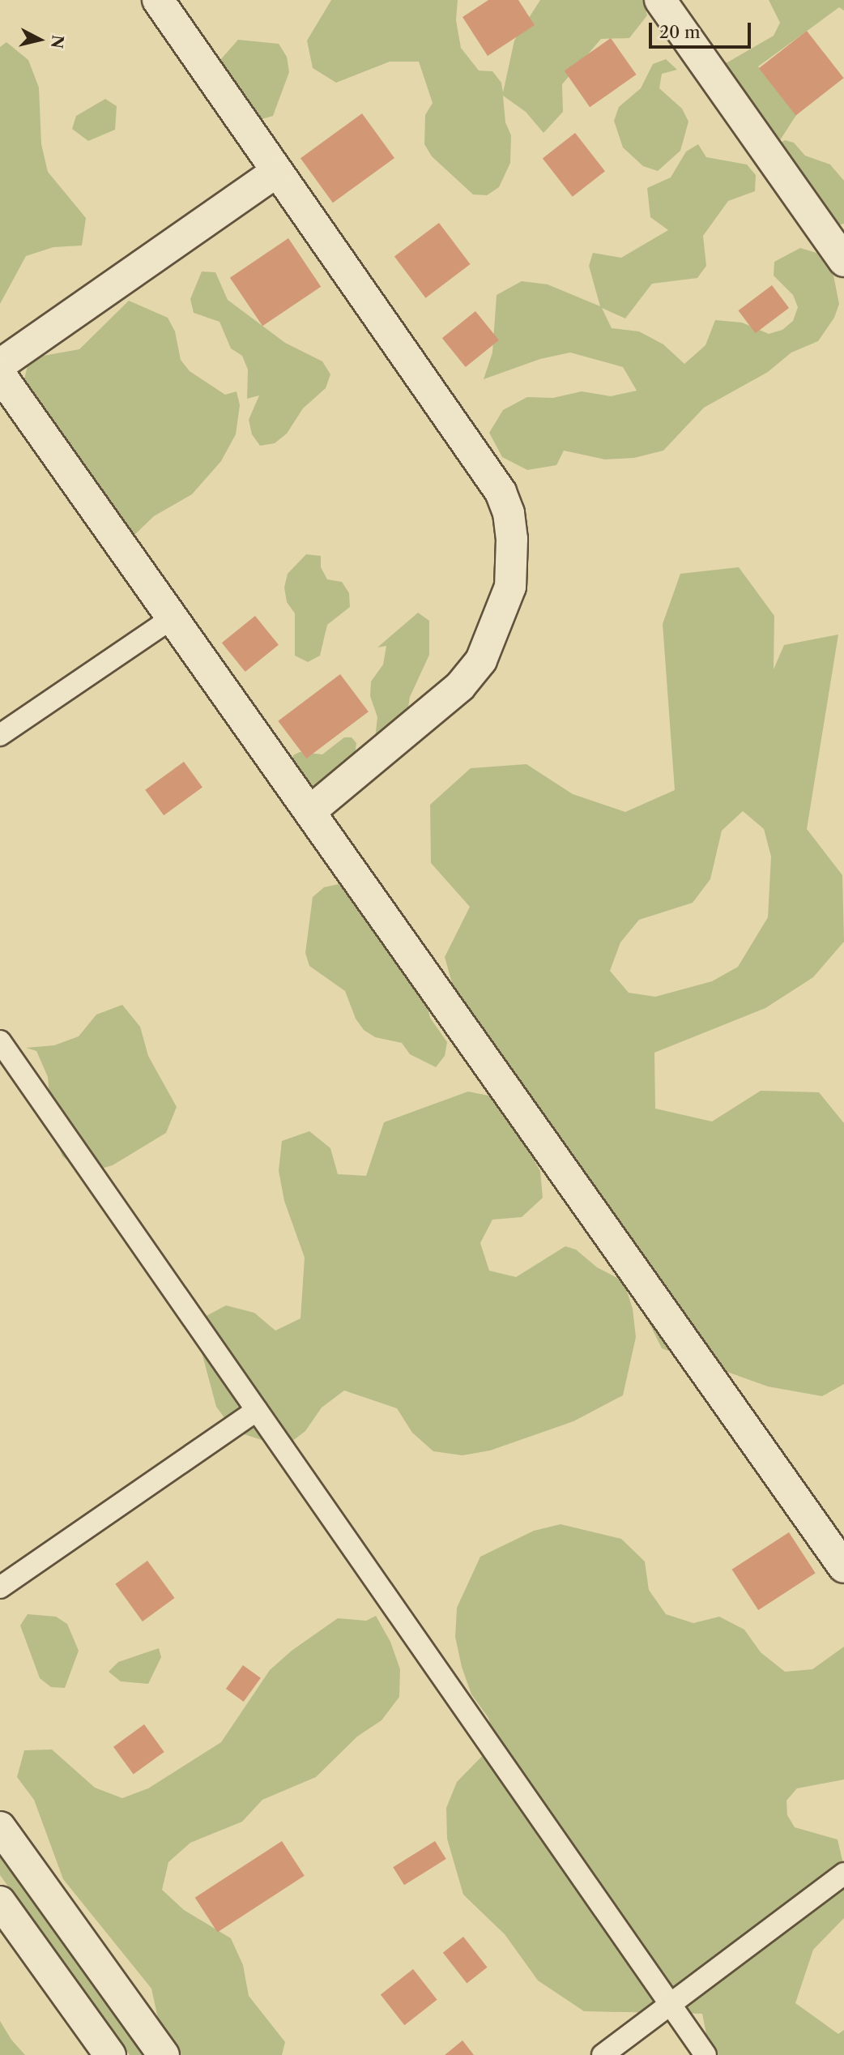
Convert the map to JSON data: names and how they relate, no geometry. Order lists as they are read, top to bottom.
{
  "scale_bar": "20 m",
  "north": "right"
}
